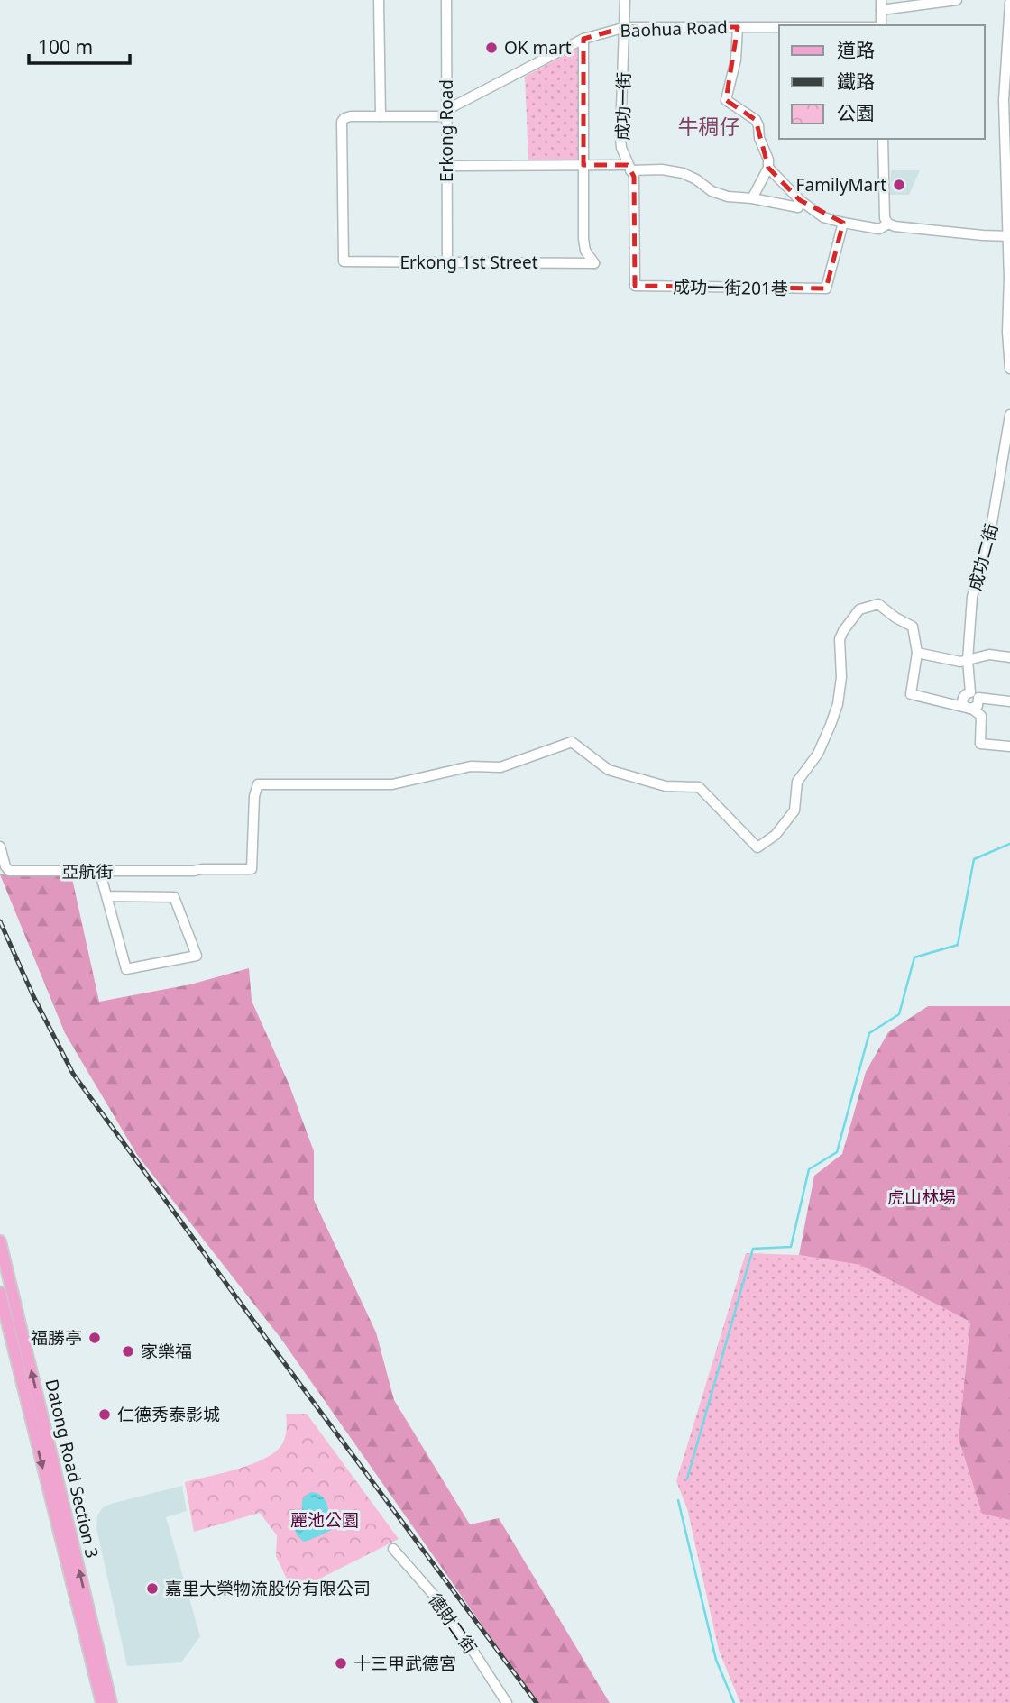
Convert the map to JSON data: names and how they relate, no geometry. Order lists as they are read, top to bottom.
{
  "streets": {
    "main road": ["Datong Road Section 3"],
    "street": [
      "Baohua Road",
      "成功一街",
      "Erkong Road",
      "Erkong 1st Street",
      "成功一街201巷",
      "成功二街",
      "亞航街",
      "德財二街"
    ]
  },
  "crossings": [
    ["Baohua Road", "成功一街"],
    ["Baohua Road", "Erkong Road"],
    ["Baohua Road", "Erkong 1st Street"],
    ["成功一街", "成功一街201巷"],
    ["Erkong Road", "Erkong 1st Street"]
  ],
  "districts": ["牛稠仔"],
  "parks": ["虎山林場", "麗池公園"],
  "places": [
    "OK mart",
    "FamilyMart",
    "福勝亭",
    "家樂福",
    "仁德秀泰影城",
    "嘉里大榮物流股份有限公司",
    "十三甲武德宮"
  ],
  "legend": ["道路", "鐵路", "公園"],
  "scale_bar": "100 m"
}
